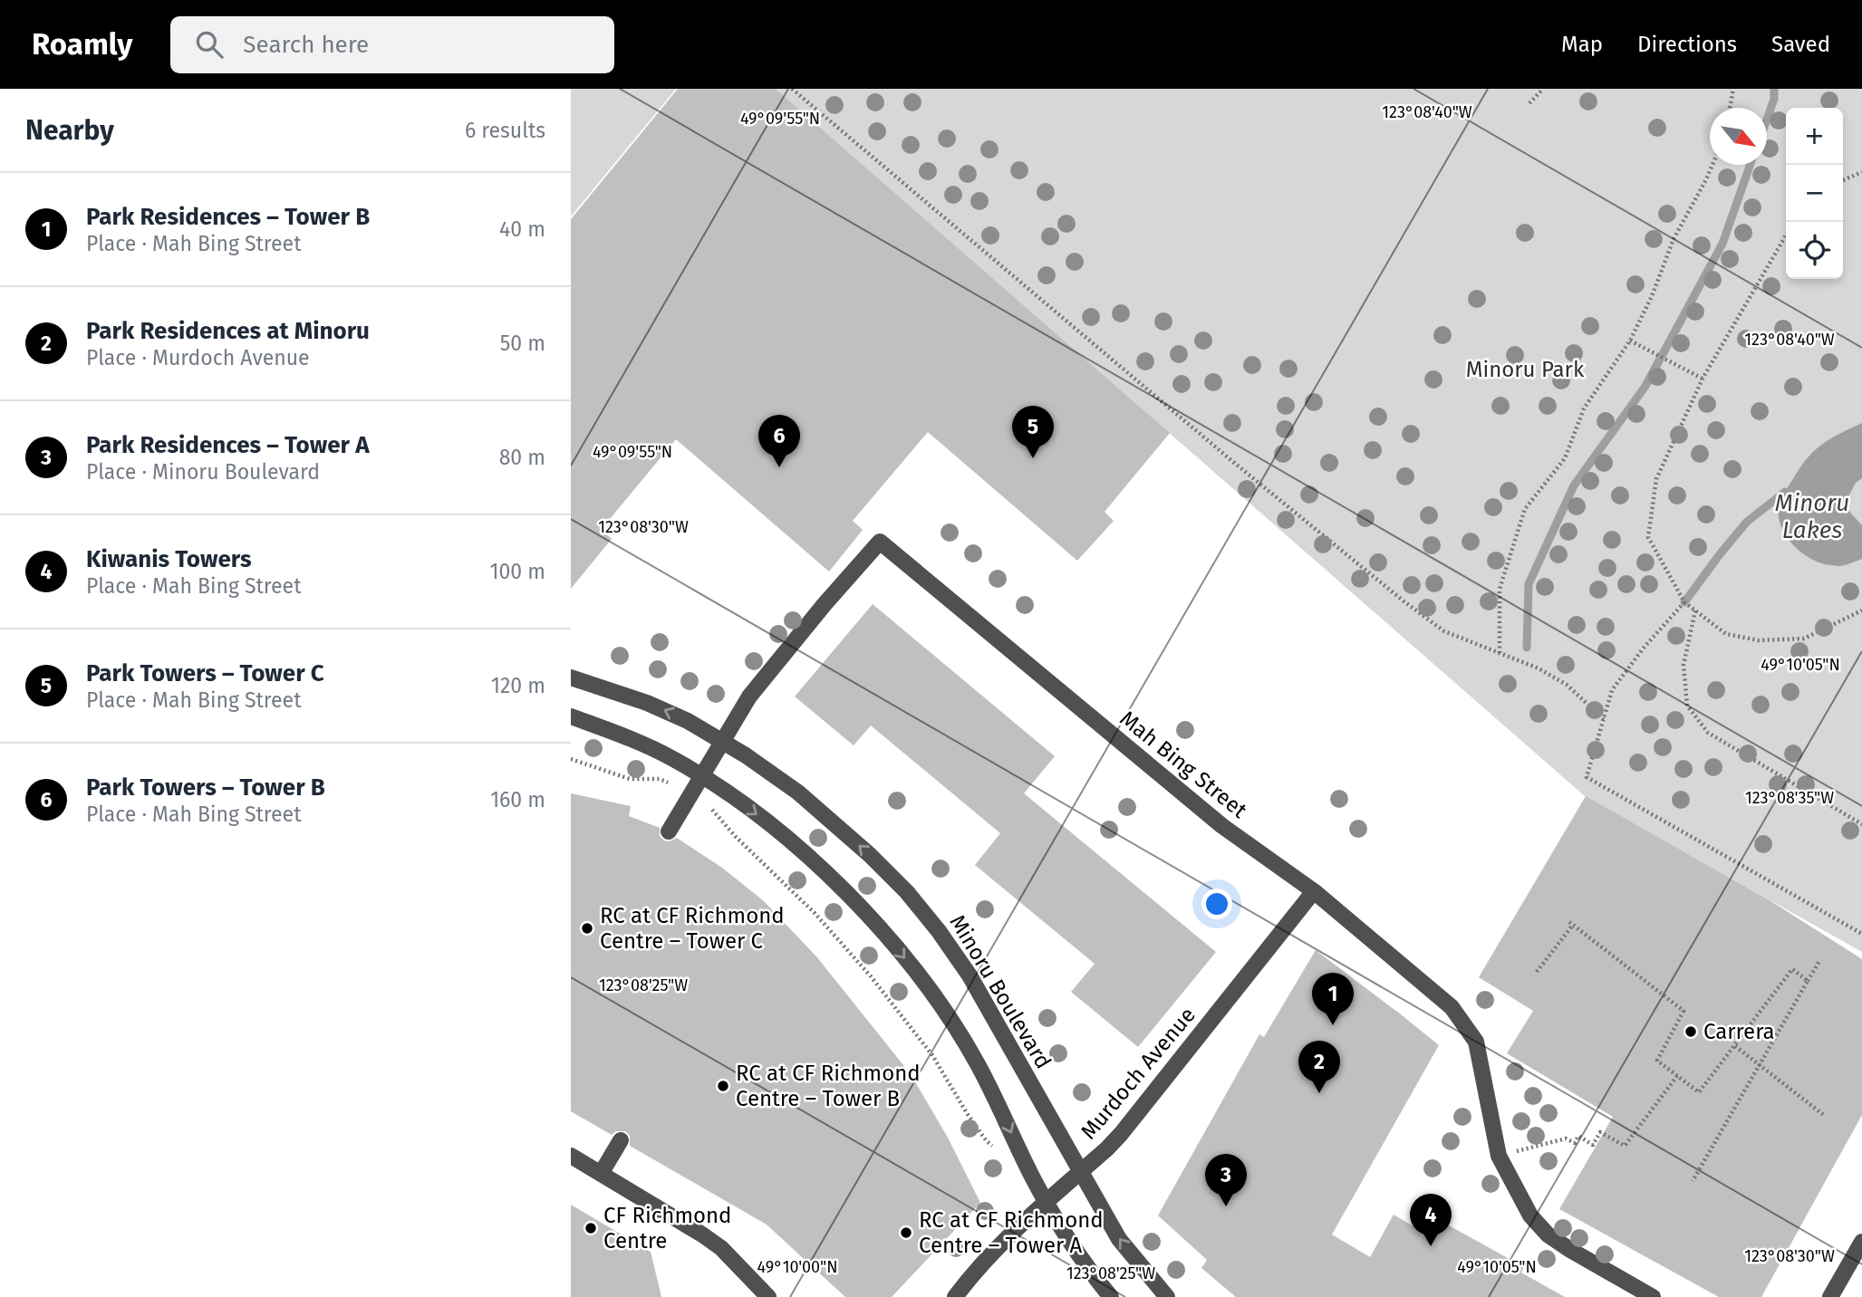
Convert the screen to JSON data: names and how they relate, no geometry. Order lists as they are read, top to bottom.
{
  "streets": {
    "street": ["Mah Bing Street", "Minoru Boulevard", "Murdoch Avenue"]
  },
  "crossings": [
    ["Mah Bing Street", "Minoru Boulevard"],
    ["Mah Bing Street", "Murdoch Avenue"],
    ["Minoru Boulevard", "Murdoch Avenue"]
  ],
  "water": ["Minoru Lakes"],
  "parks": ["Minoru Park"],
  "places": [
    "RC at CF Richmond Centre – Tower C",
    "Carrera",
    "RC at CF Richmond Centre – Tower B",
    "CF Richmond Centre",
    "RC at CF Richmond Centre – Tower A"
  ],
  "north": "bottom right",
  "page": {
    "header": "Roamly",
    "search": "Search here",
    "nav": ["Map", "Directions", "Saved"],
    "heading": ["Nearby", "6 results"],
    "map_buttons": ["+", "−"],
    "list": [
      {
        "mark": "1",
        "name": "Park Residences – Tower B",
        "note": "Place · Mah Bing Street",
        "value": "40 m"
      },
      {
        "mark": "2",
        "name": "Park Residences at Minoru",
        "note": "Place · Murdoch Avenue",
        "value": "50 m"
      },
      {
        "mark": "3",
        "name": "Park Residences – Tower A",
        "note": "Place · Minoru Boulevard",
        "value": "80 m"
      },
      {
        "mark": "4",
        "name": "Kiwanis Towers",
        "note": "Place · Mah Bing Street",
        "value": "100 m"
      },
      {
        "mark": "5",
        "name": "Park Towers – Tower C",
        "note": "Place · Mah Bing Street",
        "value": "120 m"
      },
      {
        "mark": "6",
        "name": "Park Towers – Tower B",
        "note": "Place · Mah Bing Street",
        "value": "160 m"
      }
    ],
    "pins": [
      "5",
      "6",
      "1",
      "2",
      "3",
      "4"
    ]
  },
  "coordinates": [
    "123°08'40\"W",
    "49°09'55\"N",
    "123°08'30\"W",
    "49°10'05\"N",
    "123°08'35\"W",
    "123°08'25\"W",
    "49°10'00\"N"
  ]
}
